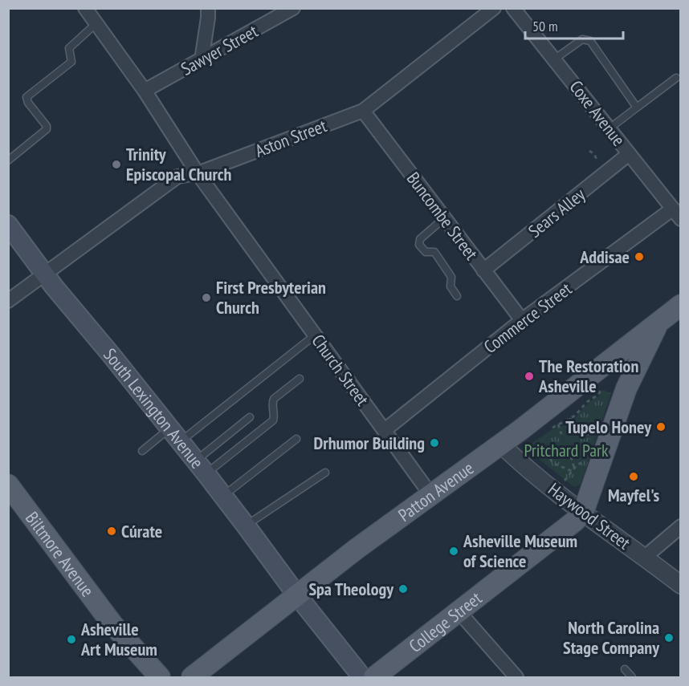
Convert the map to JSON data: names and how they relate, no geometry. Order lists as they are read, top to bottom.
{
  "streets": {
    "main road": [
      "South Lexington Avenue",
      "Patton Avenue",
      "Biltmore Avenue",
      "College Street"
    ],
    "street": [
      "Sawyer Street",
      "Coxe Avenue",
      "Aston Street",
      "Sears Alley",
      "Buncombe Street",
      "Commerce Street",
      "Church Street",
      "Haywood Street"
    ]
  },
  "crossings": [
    ["Sawyer Street", "Church Street"],
    ["Coxe Avenue", "Sears Alley"],
    ["Coxe Avenue", "Commerce Street"],
    ["Aston Street", "Buncombe Street"],
    ["Aston Street", "Church Street"],
    ["Aston Street", "South Lexington Avenue"],
    ["Sears Alley", "Buncombe Street"],
    ["Buncombe Street", "Commerce Street"],
    ["Commerce Street", "Church Street"],
    ["Church Street", "Patton Avenue"],
    ["South Lexington Avenue", "Patton Avenue"],
    ["Patton Avenue", "Haywood Street"],
    ["Patton Avenue", "College Street"],
    ["Haywood Street", "College Street"]
  ],
  "parks": ["Pritchard Park"],
  "places": [
    "Trinity Episcopal Church",
    "Addisae",
    "First Presbyterian Church",
    "The Restoration Asheville",
    "Tupelo Honey",
    "Drhumor Building",
    "Mayfel's",
    "Cúrate",
    "Asheville Museum of Science",
    "Spa Theology",
    "North Carolina Stage Company",
    "Asheville Art Museum"
  ],
  "scale_bar": "50 m"
}
